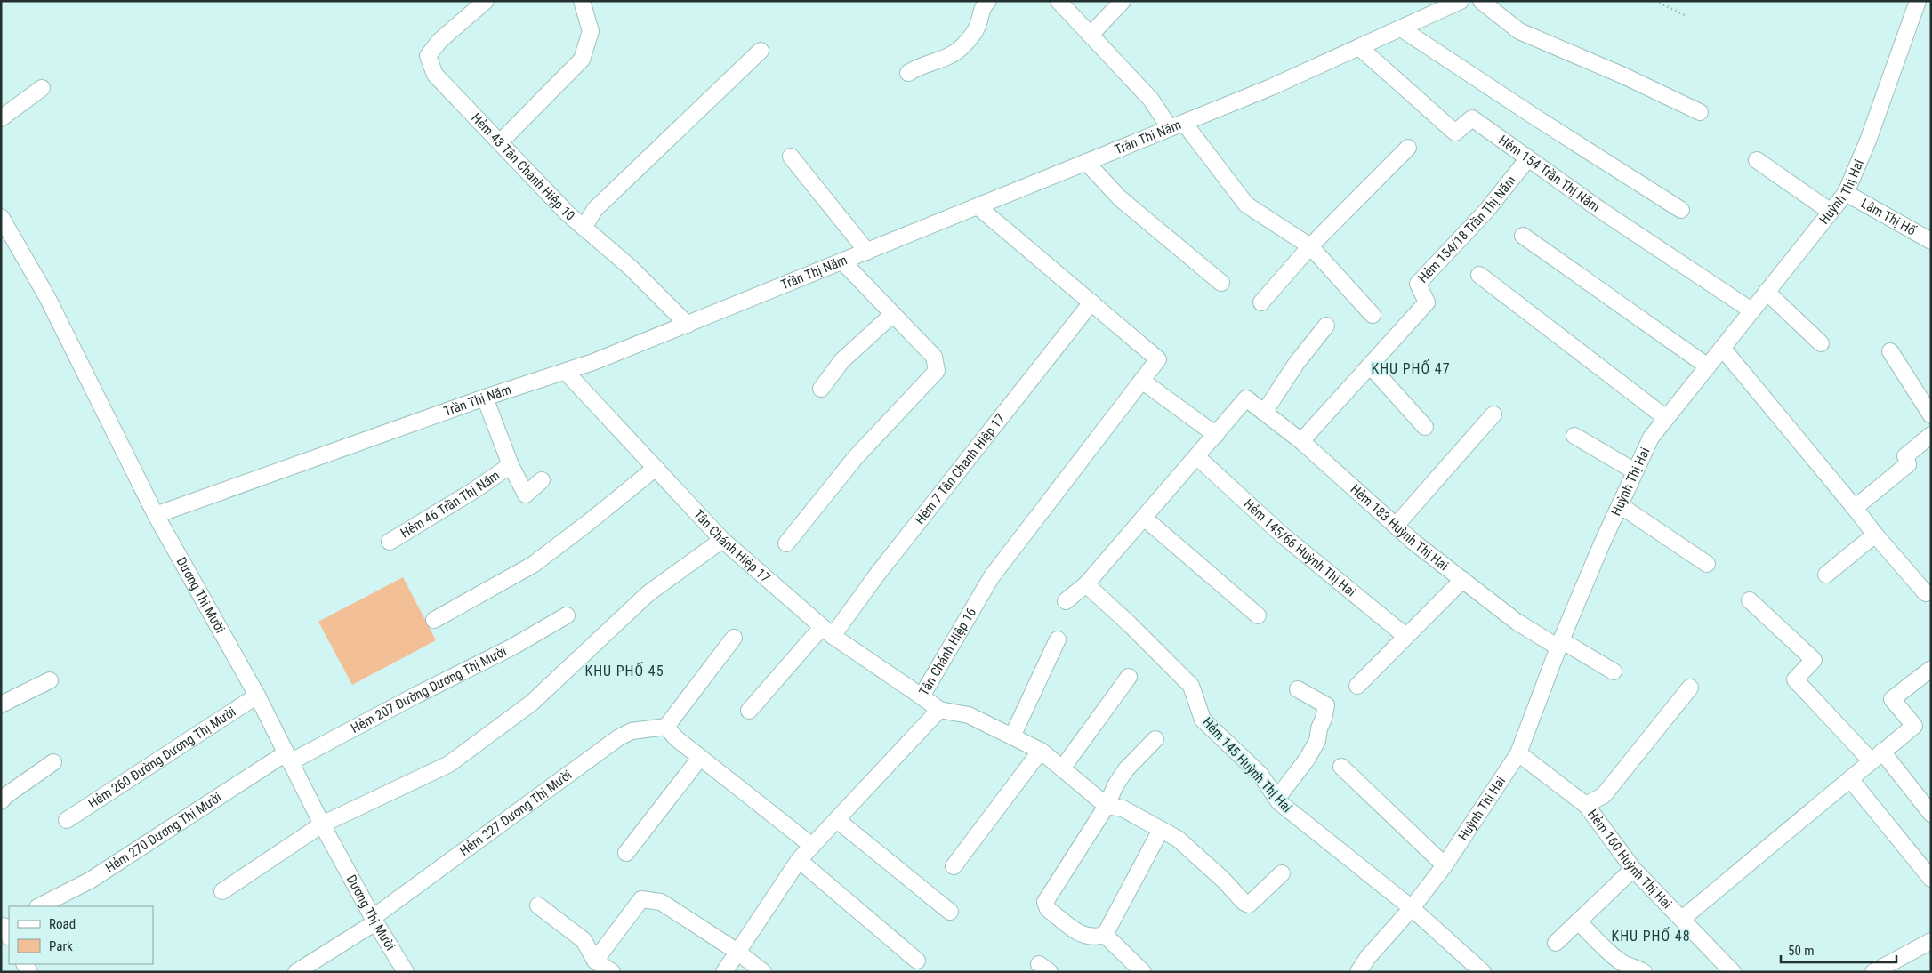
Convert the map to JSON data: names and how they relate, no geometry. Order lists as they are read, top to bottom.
{
  "streets": {
    "street": [
      "Trần Thị Năm",
      "Hẻm 43 Tân Chánh Hiệp 10",
      "Hẻm 154 Trần Thị Năm",
      "Huỳnh Thị Hai",
      "Lâm Thị Hố",
      "Hẻm 154/18 Trần Thị Năm",
      "Hẻm 7 Tân Chánh Hiệp 17",
      "Hẻm 46 Trần Thị Năm",
      "Hẻm 183 Huỳnh Thị Hai",
      "Tân Chánh Hiệp 17",
      "Hẻm 145/66 Huỳnh Thị Hai",
      "Dương Thị Mười",
      "Tân Chánh Hiệp 16",
      "Hẻm 207 Đường Dương Thị Mười",
      "Hẻm 260 Đường Dương Thị Mười",
      "Hẻm 145 Huỳnh Thị Hai",
      "Hẻm 227 Dương Thị Mười",
      "Hẻm 270 Dương Thị Mười",
      "Hẻm 160 Huỳnh Thị Hai"
    ]
  },
  "crossings": [
    ["Trần Thị Năm", "Hẻm 43 Tân Chánh Hiệp 10"],
    ["Trần Thị Năm", "Hẻm 154 Trần Thị Năm"],
    ["Trần Thị Năm", "Hẻm 46 Trần Thị Năm"],
    ["Trần Thị Năm", "Tân Chánh Hiệp 17"],
    ["Trần Thị Năm", "Dương Thị Mười"],
    ["Hẻm 154 Trần Thị Năm", "Huỳnh Thị Hai"],
    ["Hẻm 154 Trần Thị Năm", "Hẻm 154/18 Trần Thị Năm"],
    ["Huỳnh Thị Hai", "Lâm Thị Hố"],
    ["Huỳnh Thị Hai", "Hẻm 183 Huỳnh Thị Hai"],
    ["Huỳnh Thị Hai", "Hẻm 145 Huỳnh Thị Hai"],
    ["Huỳnh Thị Hai", "Hẻm 160 Huỳnh Thị Hai"],
    ["Hẻm 154/18 Trần Thị Năm", "Hẻm 183 Huỳnh Thị Hai"],
    ["Hẻm 7 Tân Chánh Hiệp 17", "Tân Chánh Hiệp 17"],
    ["Hẻm 7 Tân Chánh Hiệp 17", "Tân Chánh Hiệp 16"],
    ["Tân Chánh Hiệp 17", "Tân Chánh Hiệp 16"],
    ["Dương Thị Mười", "Hẻm 207 Đường Dương Thị Mười"],
    ["Dương Thị Mười", "Hẻm 260 Đường Dương Thị Mười"],
    ["Dương Thị Mười", "Hẻm 227 Dương Thị Mười"],
    ["Dương Thị Mười", "Hẻm 270 Dương Thị Mười"],
    ["Hẻm 207 Đường Dương Thị Mười", "Hẻm 270 Dương Thị Mười"]
  ],
  "districts": ["KHU PHỐ 47", "KHU PHỐ 45", "KHU PHỐ 48"],
  "legend": ["Road", "Park"],
  "scale_bar": "50 m"
}
